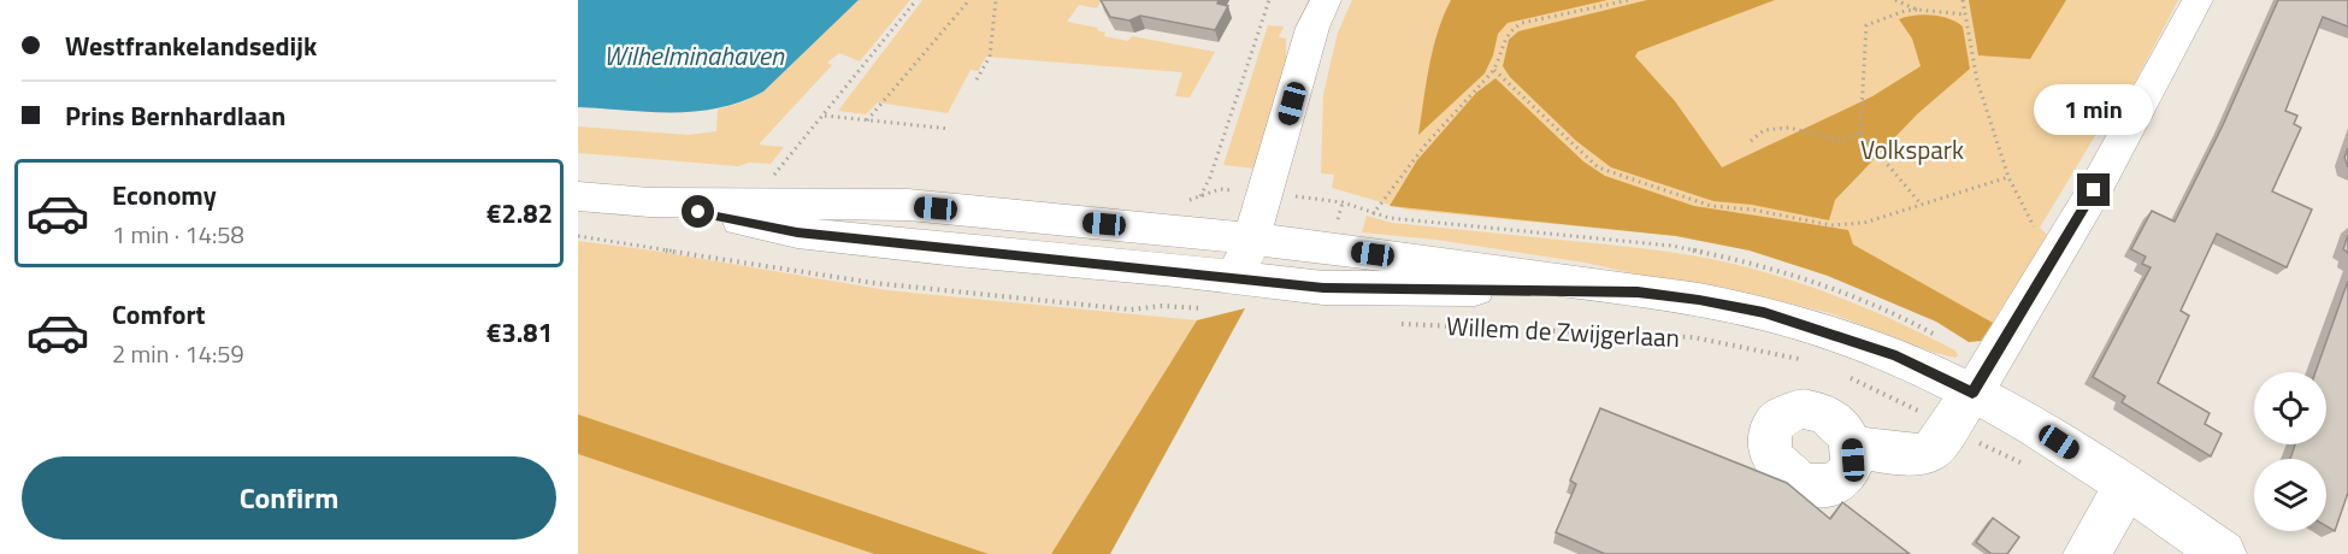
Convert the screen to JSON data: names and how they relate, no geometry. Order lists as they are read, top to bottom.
{
  "streets": {
    "street": ["Willem de Zwijgerlaan"]
  },
  "water": ["Wilhelminahaven"],
  "parks": ["Volkspark"],
  "page": {
    "banner": ["Westfrankelandsedijk", "Prins Bernhardlaan"],
    "bubble": "1 min",
    "list": [
      {
        "name": "Economy",
        "note": "1 min · 14:58",
        "value": "€2.82"
      },
      {
        "name": "Comfort",
        "note": "2 min · 14:59",
        "value": "€3.81"
      }
    ],
    "buttons": "Confirm"
  }
}
